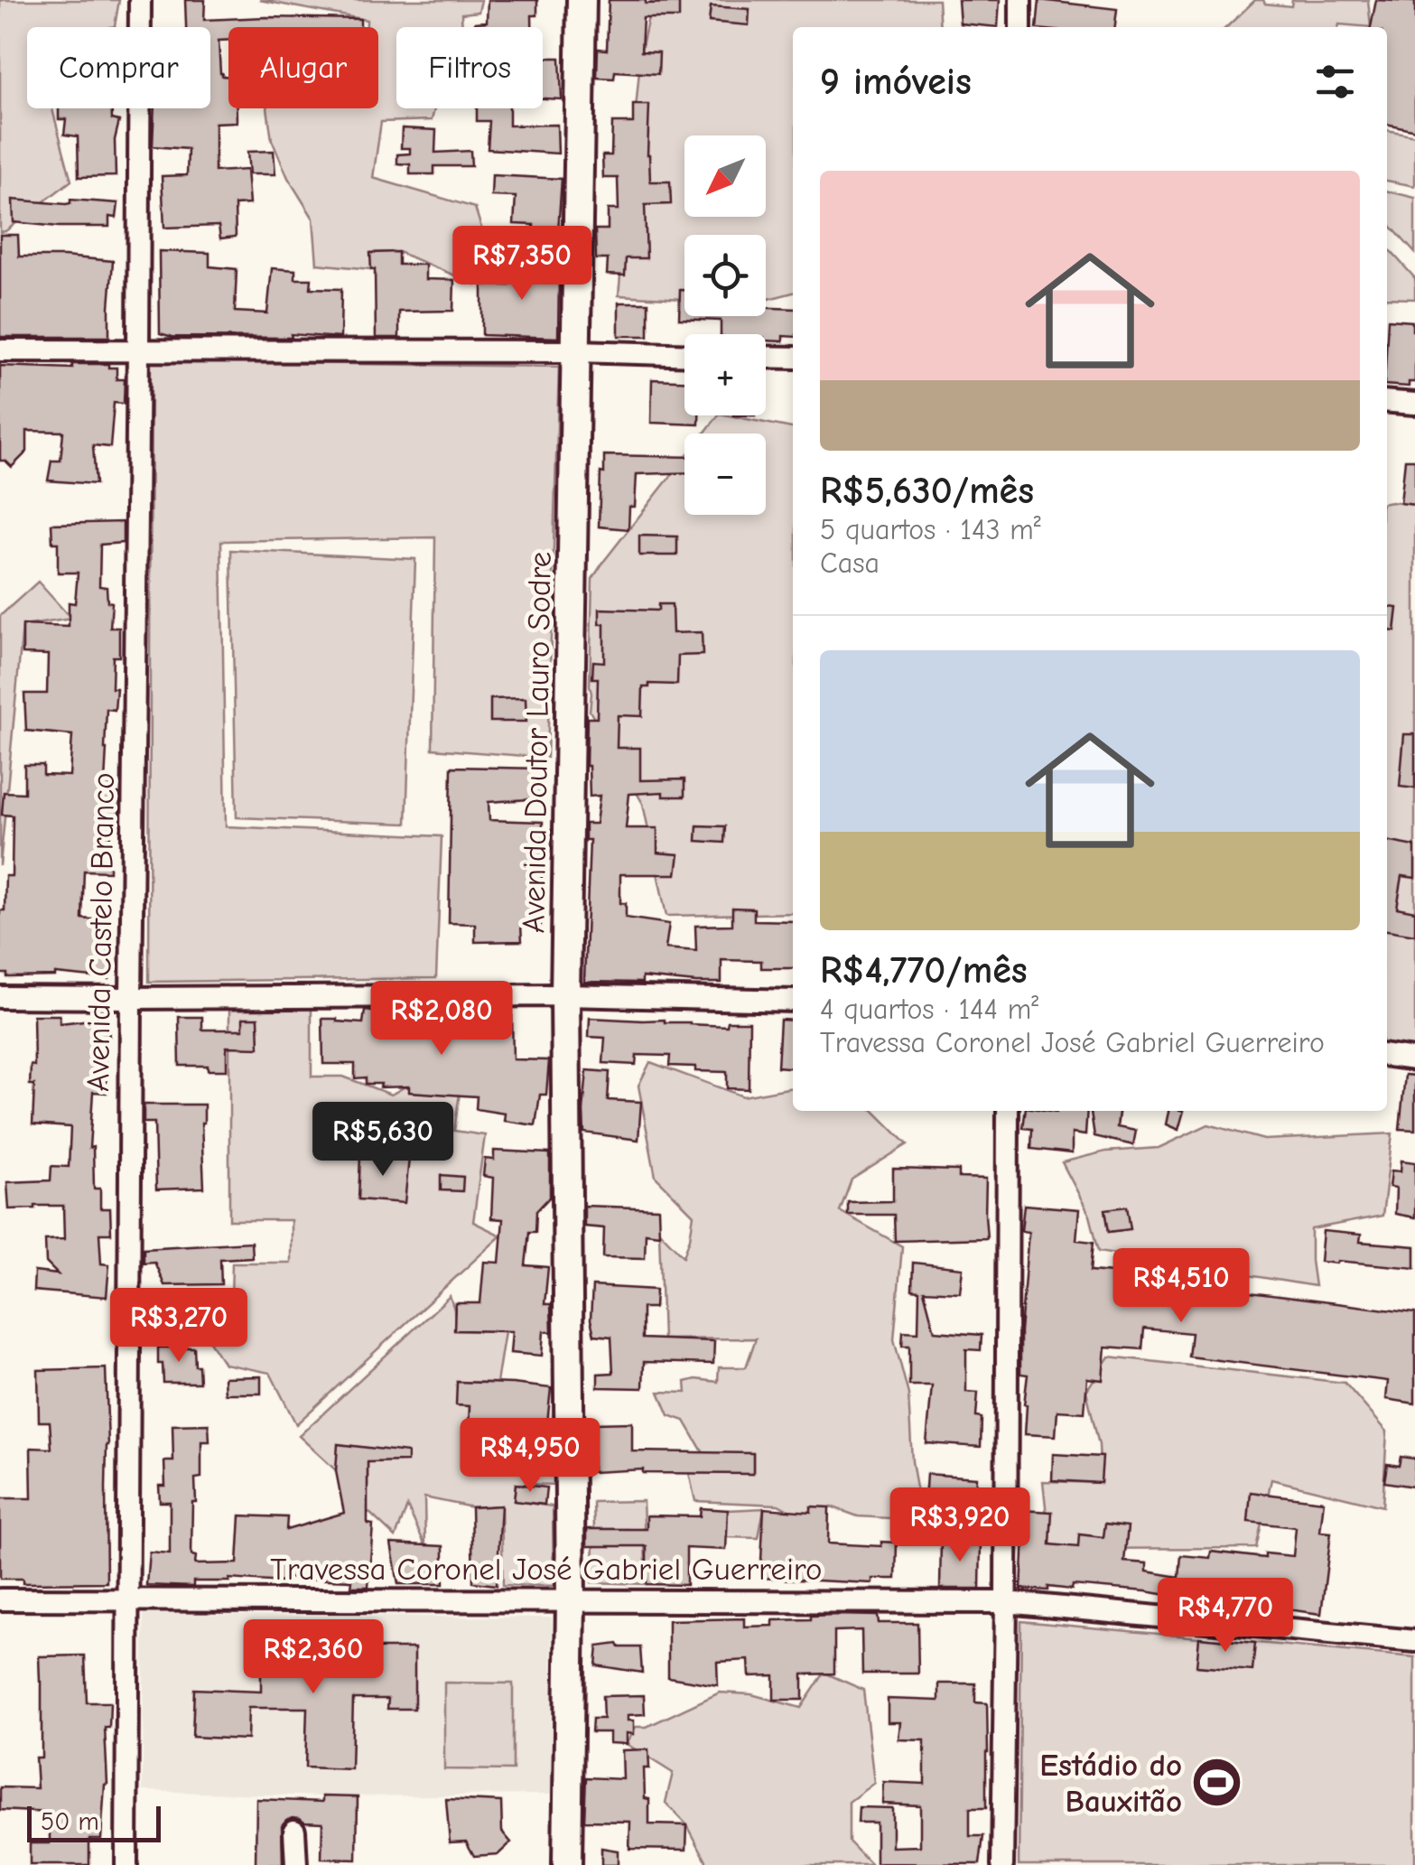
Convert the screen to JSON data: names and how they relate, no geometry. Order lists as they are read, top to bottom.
{
  "streets": {
    "street": ["Avenida Doutor Lauro Sodre", "Avenida Castelo Branco", "Travessa Coronel José Gabriel Guerreiro"]
  },
  "crossings": [
    ["Avenida Doutor Lauro Sodre", "Travessa Coronel José Gabriel Guerreiro"],
    ["Avenida Castelo Branco", "Travessa Coronel José Gabriel Guerreiro"]
  ],
  "places": {
    "sports": ["Estádio do Bauxitão"]
  },
  "scale_bar": "50 m",
  "north": "bottom left",
  "page": {
    "chip": ["Comprar", "Alugar", "Filtros"],
    "heading": "9 imóveis",
    "map_buttons": ["+", "−"],
    "list": [
      {
        "name": "R$5,630/mês",
        "note": "5 quartos · 143 m² · Casa"
      },
      {
        "name": "R$4,770/mês",
        "note": "4 quartos · 144 m² · Travessa Coronel José Gabriel Guerreiro"
      }
    ],
    "price": [
      "R$7,350",
      "R$2,080",
      "R$5,630",
      "R$4,510",
      "R$3,270",
      "R$4,950",
      "R$3,920",
      "R$4,770",
      "R$2,360"
    ],
    "scale": "50 m"
  }
}
